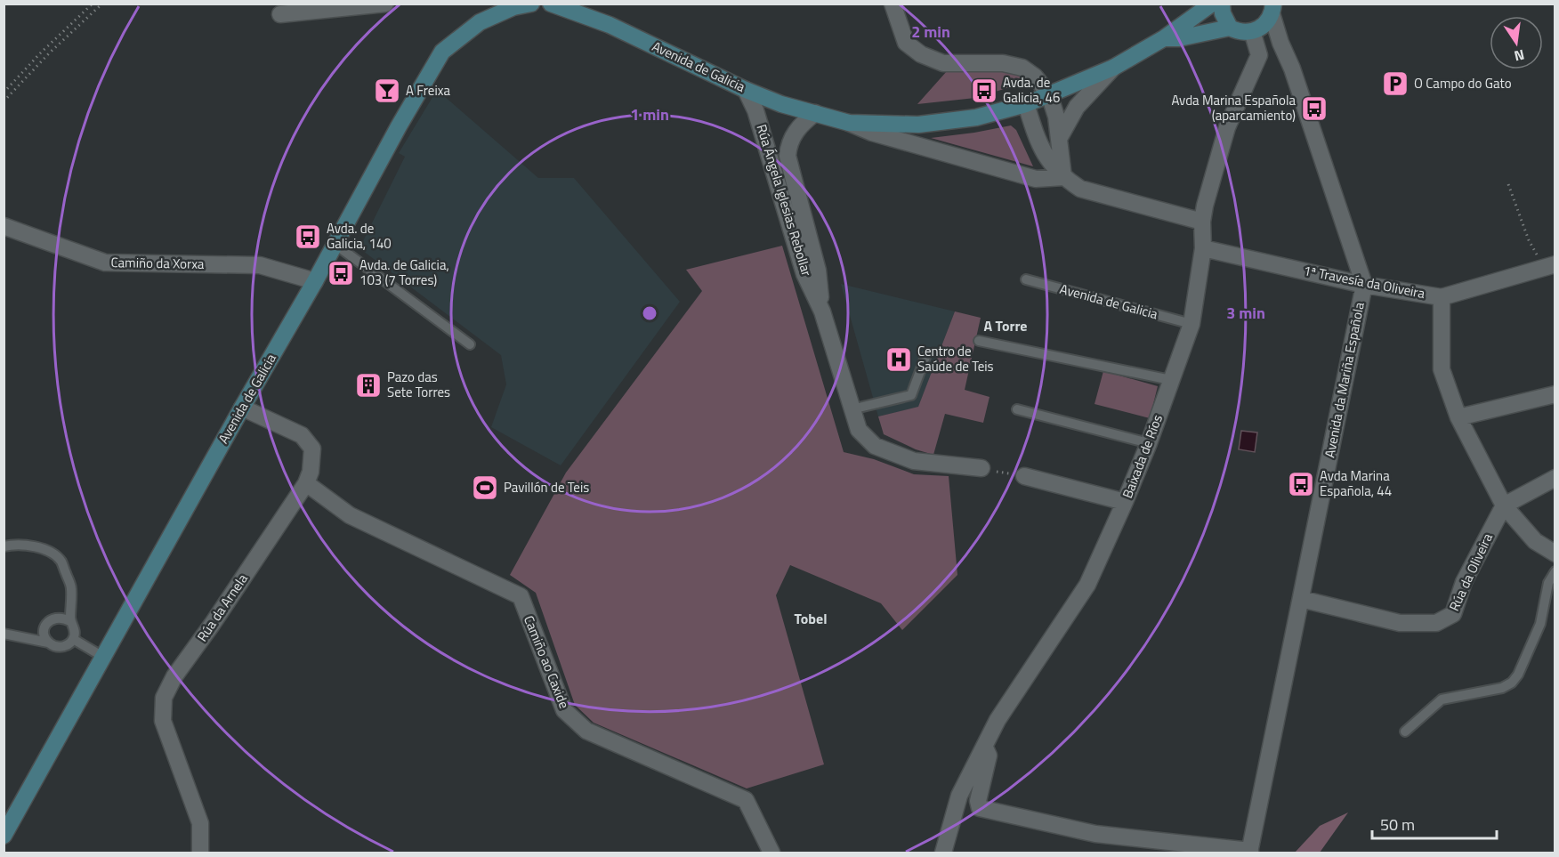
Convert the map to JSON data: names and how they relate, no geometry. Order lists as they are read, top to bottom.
{
  "streets": {
    "main road": ["Avenida de Galicia"],
    "street": [
      "Rúa Ángela Iglesias Rebollar",
      "Camiño da Xorxa",
      "1ª Travesía da Oliveira",
      "Avenida da Mariña Española",
      "Baixada de Ríos",
      "Rúa da Oliveira",
      "Rúa da Arnela",
      "Camiño ao Caxide"
    ]
  },
  "crossings": [
    ["Avenida de Galicia", "Rúa Ángela Iglesias Rebollar"],
    ["Avenida de Galicia", "Camiño da Xorxa"],
    ["Avenida de Galicia", "Baixada de Ríos"],
    ["Avenida de Galicia", "Rúa da Arnela"],
    ["1ª Travesía da Oliveira", "Avenida da Mariña Española"],
    ["1ª Travesía da Oliveira", "Baixada de Ríos"],
    ["Avenida da Mariña Española", "Rúa da Oliveira"],
    ["Rúa da Arnela", "Camiño ao Caxide"]
  ],
  "districts": ["A Torre", "Tobel"],
  "places": {
    "parking": ["O Campo do Gato"],
    "bar": ["A Freixa"],
    "bus stop": [
      "Avda. de Galicia, 46",
      "Avda Marina Española (aparcamiento)",
      "Avda. de Galicia, 140",
      "Avda. de Galicia, 103 (7 Torres)",
      "Avda Marina Española, 44"
    ],
    "hospital": ["Centro de Saúde de Teis"],
    "building": ["Pazo das Sete Torres"],
    "sports": ["Pavillón de Teis"]
  },
  "scale_bar": "50 m",
  "north": "bottom",
  "rings": ["2 min", "1 min", "3 min"]
}
